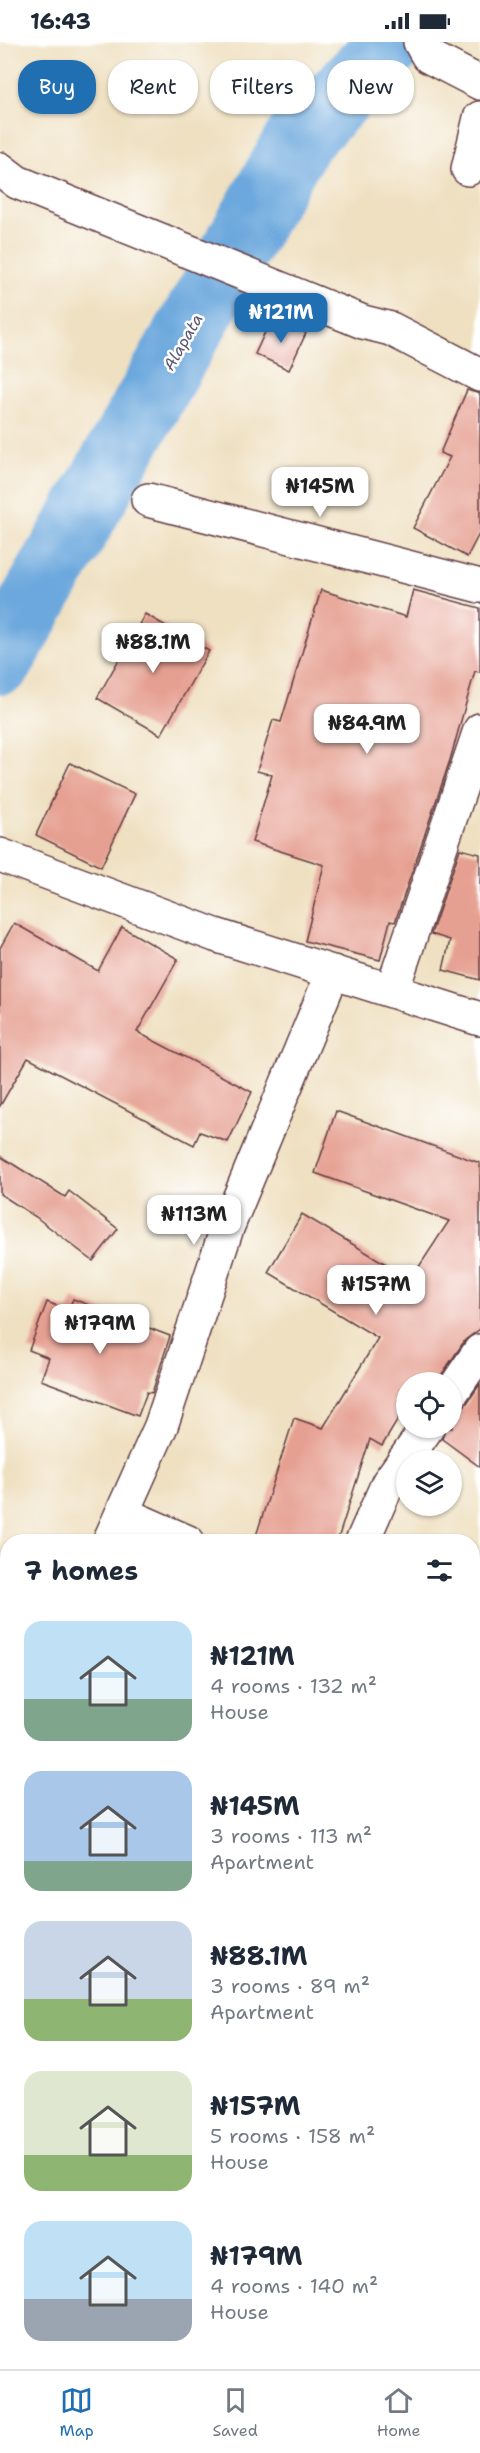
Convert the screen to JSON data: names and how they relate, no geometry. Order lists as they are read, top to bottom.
{
  "water": ["Alapata"],
  "page": {
    "status": "16:43",
    "chip": [
      "Buy",
      "Rent",
      "Filters",
      "New"
    ],
    "price": [
      "₦121M",
      "₦145M",
      "₦88.1M",
      "₦84.9M",
      "₦113M",
      "₦157M",
      "₦179M"
    ],
    "heading": "7 homes",
    "list": [
      {
        "name": "₦121M",
        "note": "4 rooms · 132 m² · House"
      },
      {
        "name": "₦145M",
        "note": "3 rooms · 113 m² · Apartment"
      },
      {
        "name": "₦88.1M",
        "note": "3 rooms · 89 m² · Apartment"
      },
      {
        "name": "₦157M",
        "note": "5 rooms · 158 m² · House"
      },
      {
        "name": "₦179M",
        "note": "4 rooms · 140 m² · House"
      }
    ],
    "tabs": ["Map", "Saved", "Home"]
  }
}
